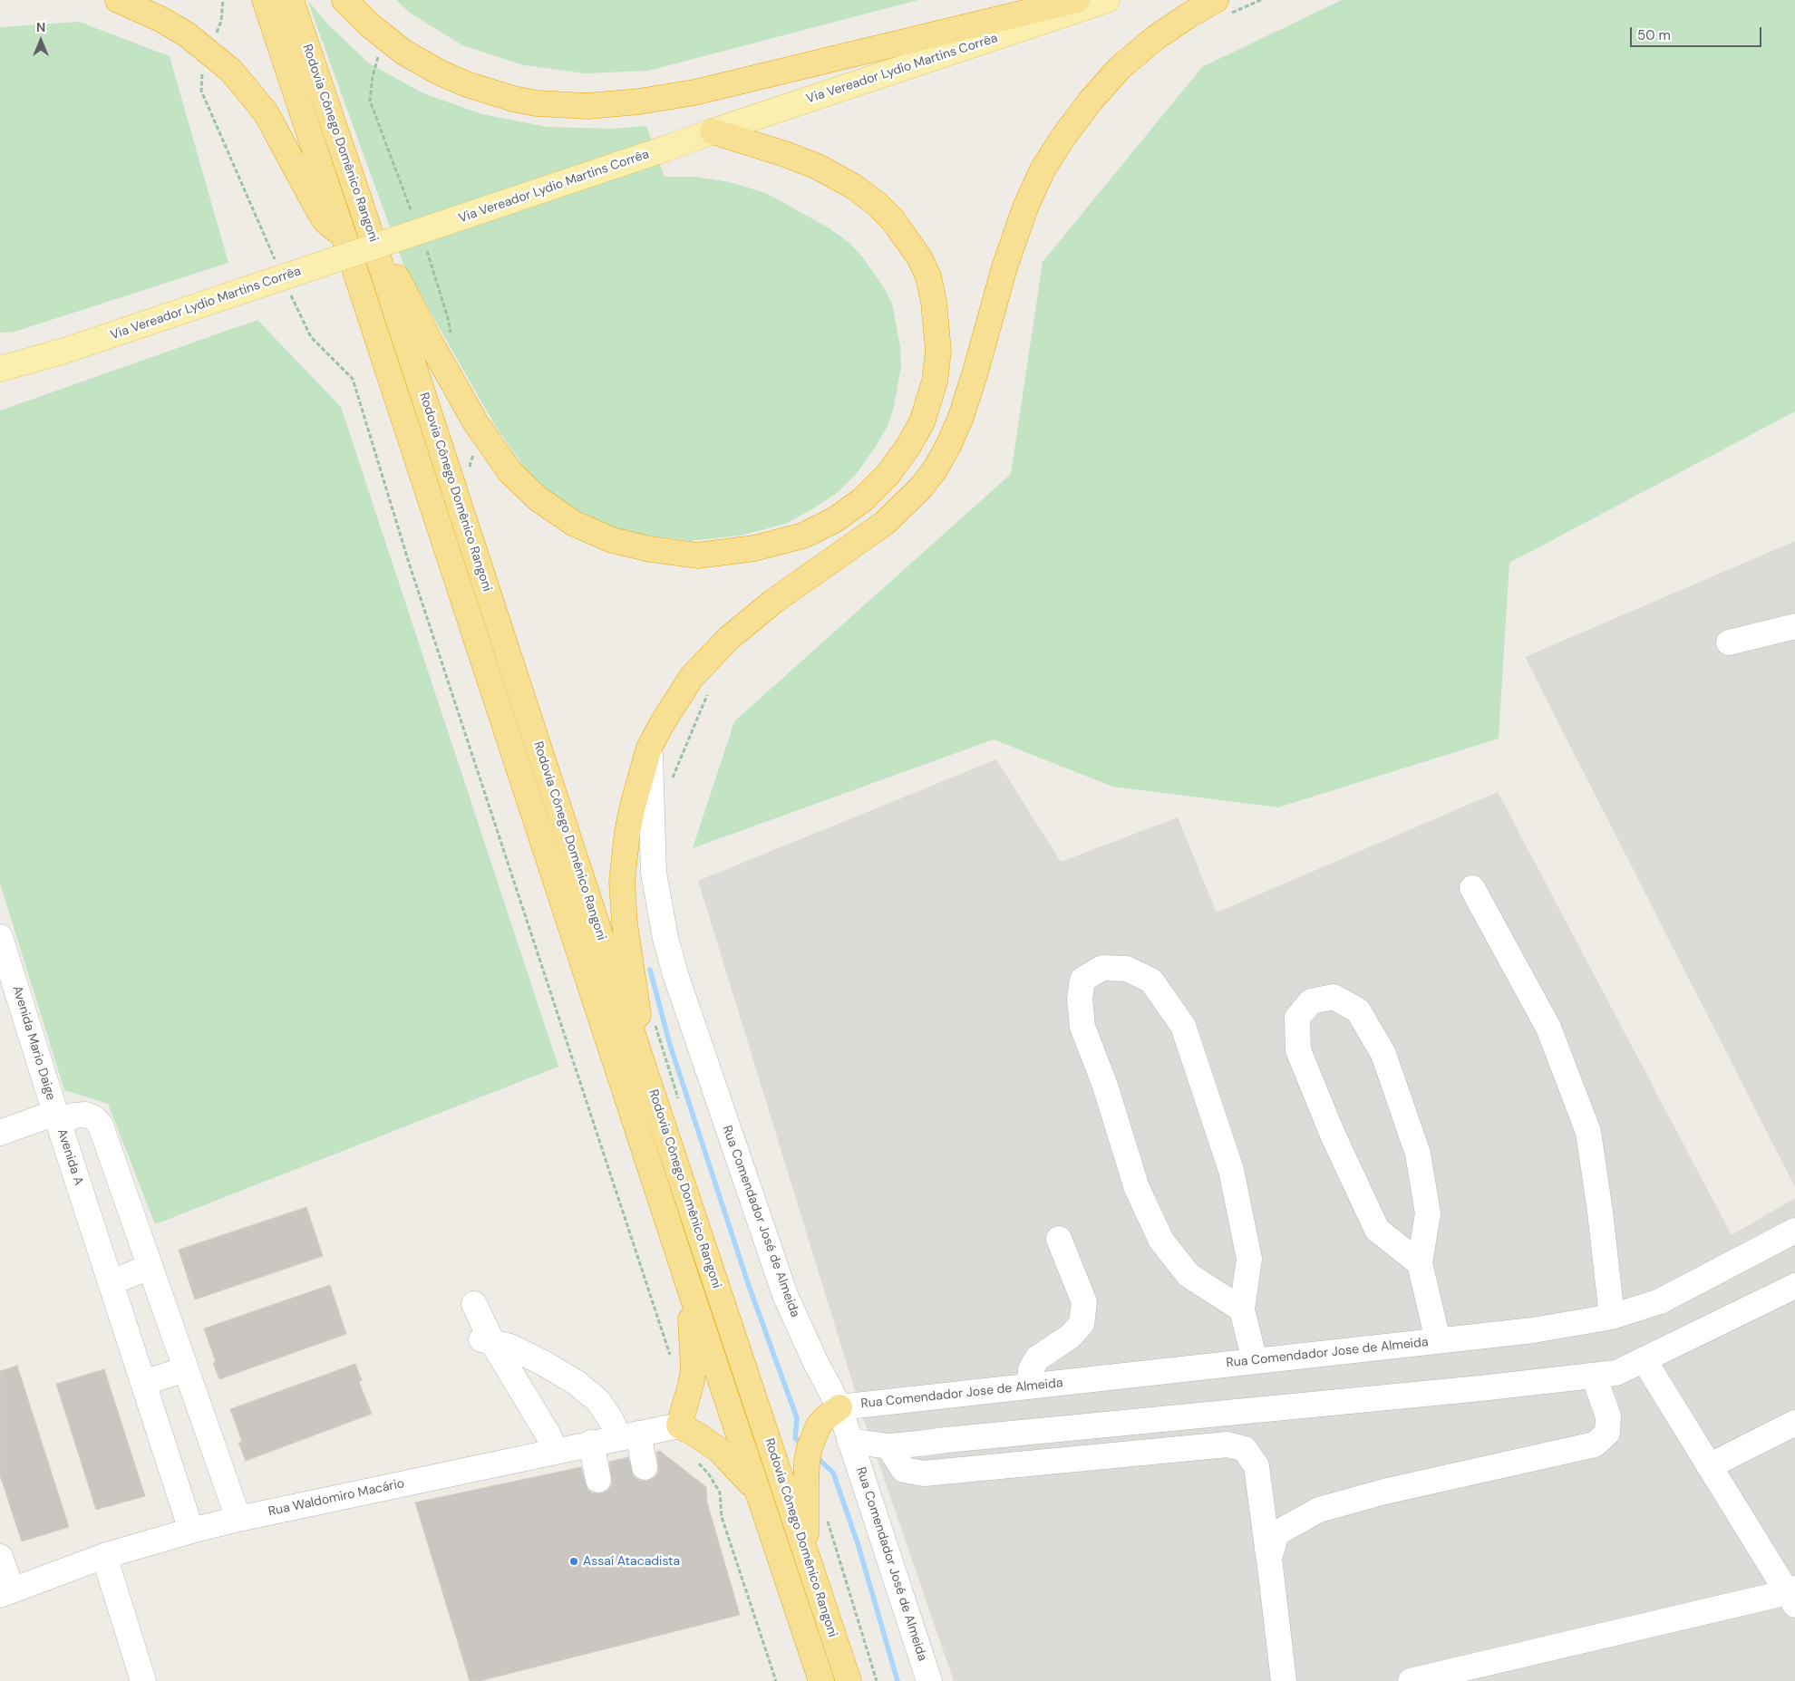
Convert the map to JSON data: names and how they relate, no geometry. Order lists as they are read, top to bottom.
{
  "streets": {
    "highway": ["Rodovia Cônego Domênico Rangoni"],
    "main road": ["Via Vereador Lydio Martins Corrêa"],
    "street": [
      "Avenida Mario Daige",
      "Avenida A",
      "Rua Comendador José de Almeida",
      "Rua Comendador Jose de Almeida",
      "Rua Waldomiro Macário"
    ]
  },
  "crossings": [
    ["Avenida Mario Daige", "Avenida A"],
    ["Avenida A", "Rua Waldomiro Macário"],
    ["Rua Comendador José de Almeida", "Rua Comendador Jose de Almeida"]
  ],
  "places": ["Assaí Atacadista"],
  "scale_bar": "50 m",
  "north": "top"
}
